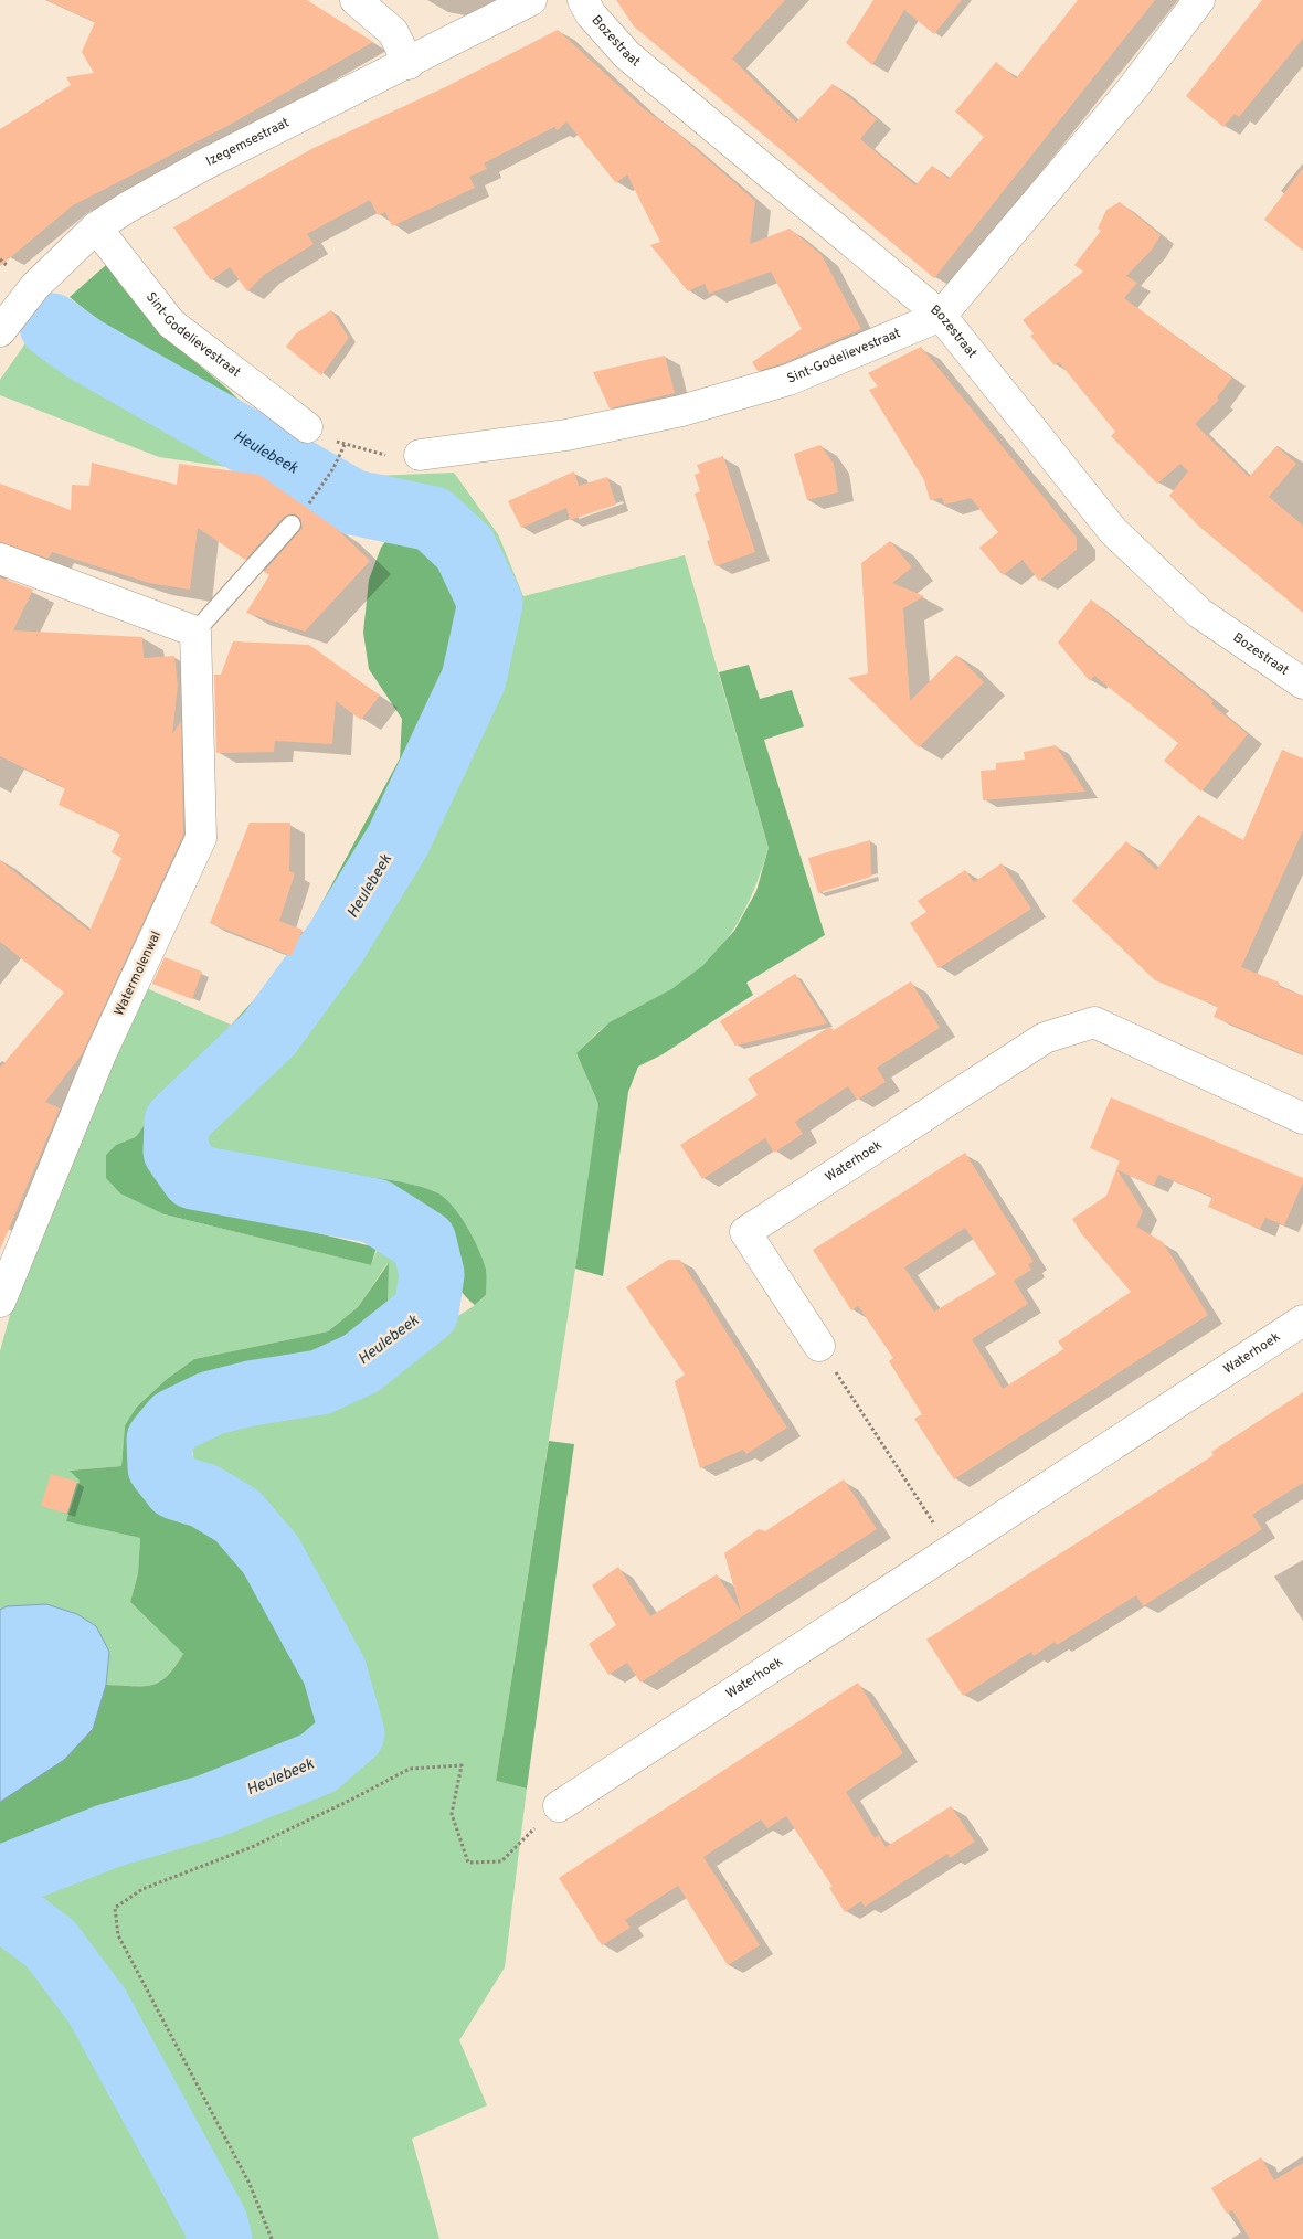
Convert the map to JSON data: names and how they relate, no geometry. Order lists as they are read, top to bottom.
{
  "streets": {
    "street": [
      "Bozestraat",
      "Izegemsestraat",
      "Sint-Godelievestraat",
      "Watermolenwal",
      "Waterhoek"
    ]
  },
  "crossings": [
    ["Bozestraat", "Sint-Godelievestraat"],
    ["Izegemsestraat", "Sint-Godelievestraat"]
  ],
  "water": ["Heulebeek"]
}
